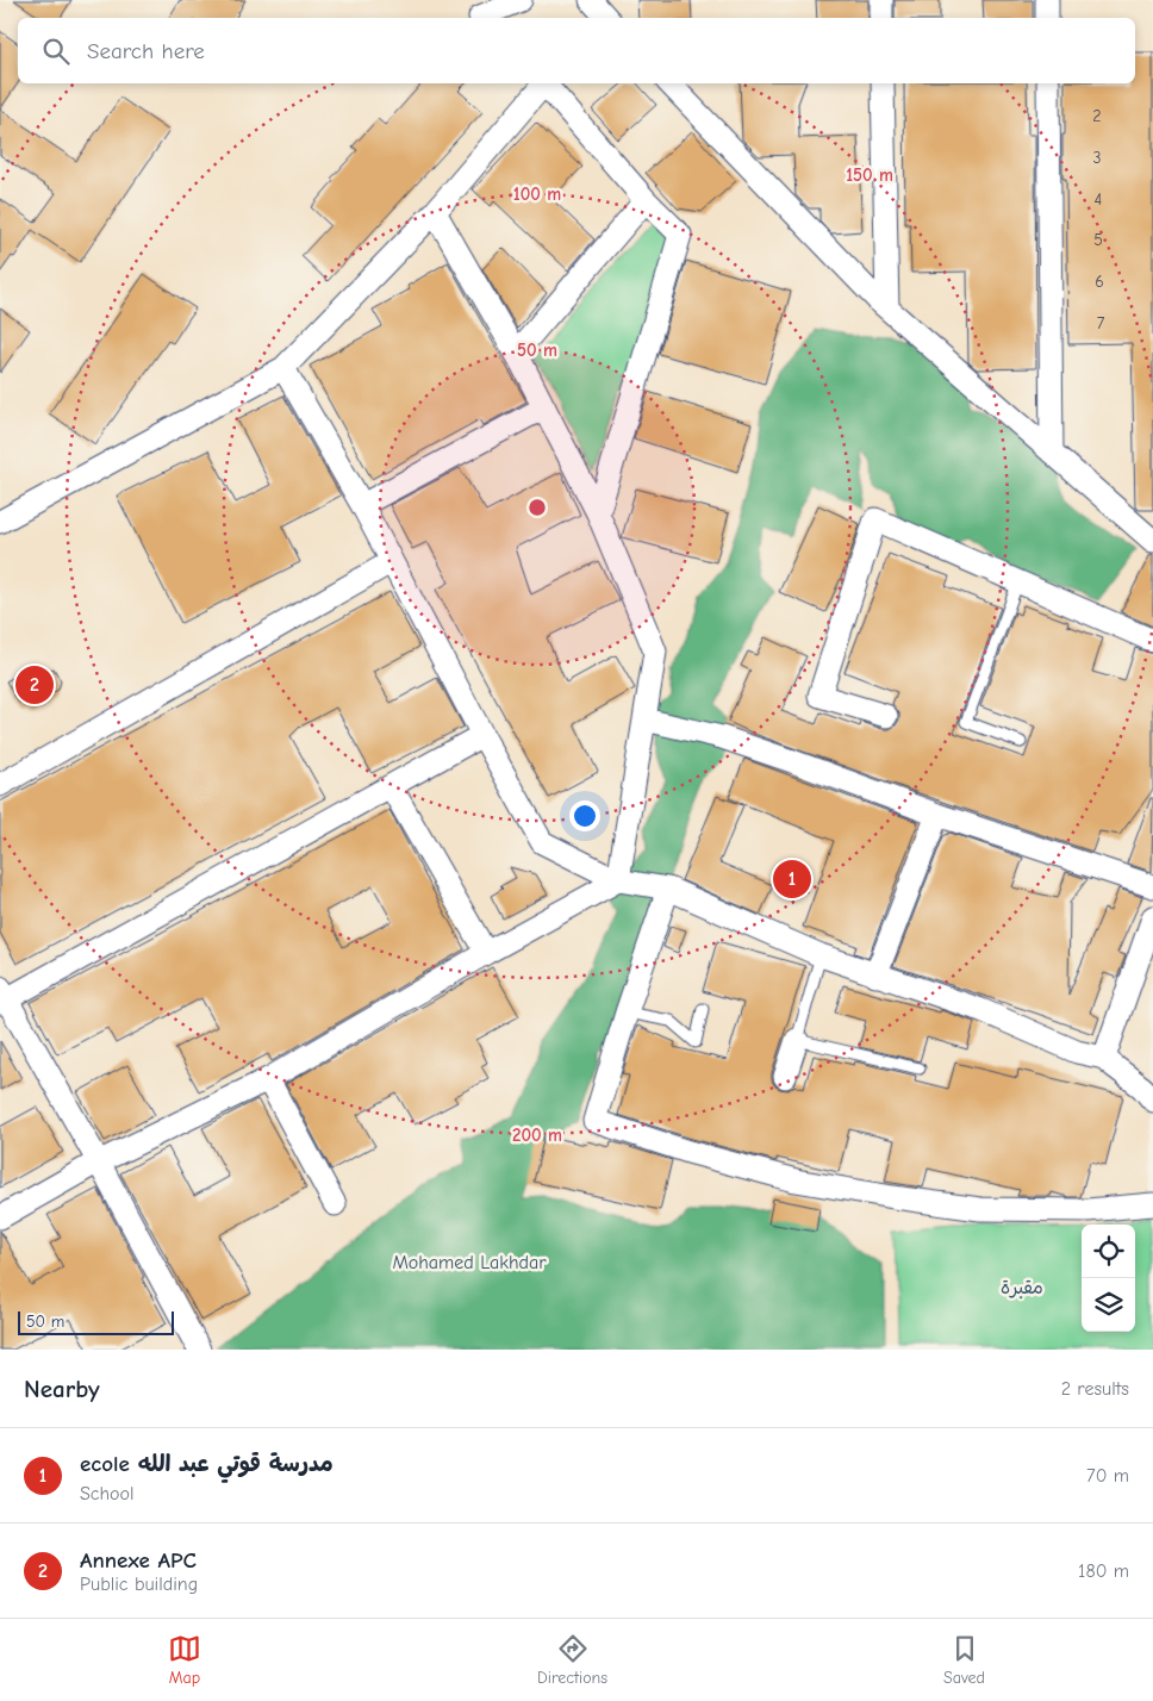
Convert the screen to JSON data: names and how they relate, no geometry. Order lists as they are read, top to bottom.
{
  "parks": ["Mohamed Lakhdar", "مقبرة"],
  "house_numbers": [
    "2",
    "3",
    "4",
    "5",
    "6",
    "7"
  ],
  "scale_bar": "50 m",
  "page": {
    "search": "Search here",
    "pins": ["2", "1"],
    "scale": "50 m",
    "heading": ["Nearby", "2 results"],
    "list": [
      {
        "mark": "1",
        "name": "ecole مدرسة قوتي عبد الله",
        "note": "School",
        "value": "70 m"
      },
      {
        "mark": "2",
        "name": "Annexe APC",
        "note": "Public building",
        "value": "180 m"
      }
    ],
    "nav": ["Map", "Directions", "Saved"]
  },
  "rings": [
    "150 m",
    "100 m",
    "50 m",
    "200 m"
  ]
}
